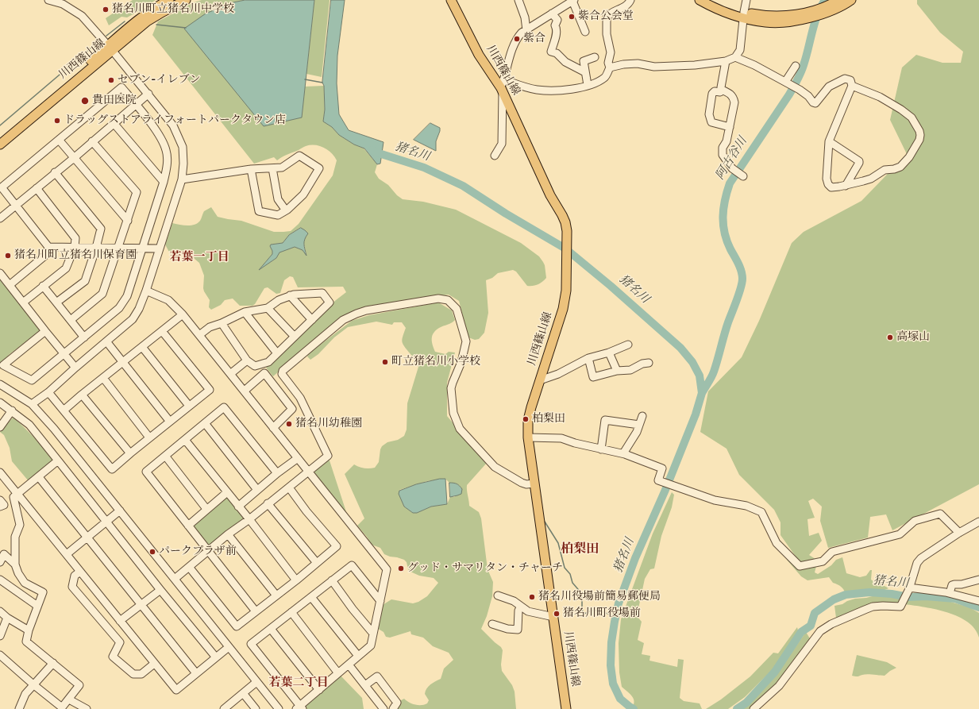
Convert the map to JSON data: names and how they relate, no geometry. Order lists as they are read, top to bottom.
{
  "streets": {
    "main road": ["川西篠山線"]
  },
  "districts": ["若葉一丁目", "柏梨田", "若葉二丁目"],
  "water": ["猪名川", "阿古谷川"],
  "places": [
    "猪名川町立猪名川中学校",
    "紫合公会堂",
    "紫合",
    "セブン-イレブン",
    "貴田医院",
    "ドラッグストアライフォートパークタウン店",
    "猪名川町立猪名川保育園",
    "高塚山",
    "町立猪名川小学校",
    "柏梨田",
    "猪名川幼稚園",
    "パークプラザ前",
    "グッド・サマリタン・チャーチ",
    "猪名川役場前簡易郵便局",
    "猪名川町役場前"
  ]
}
